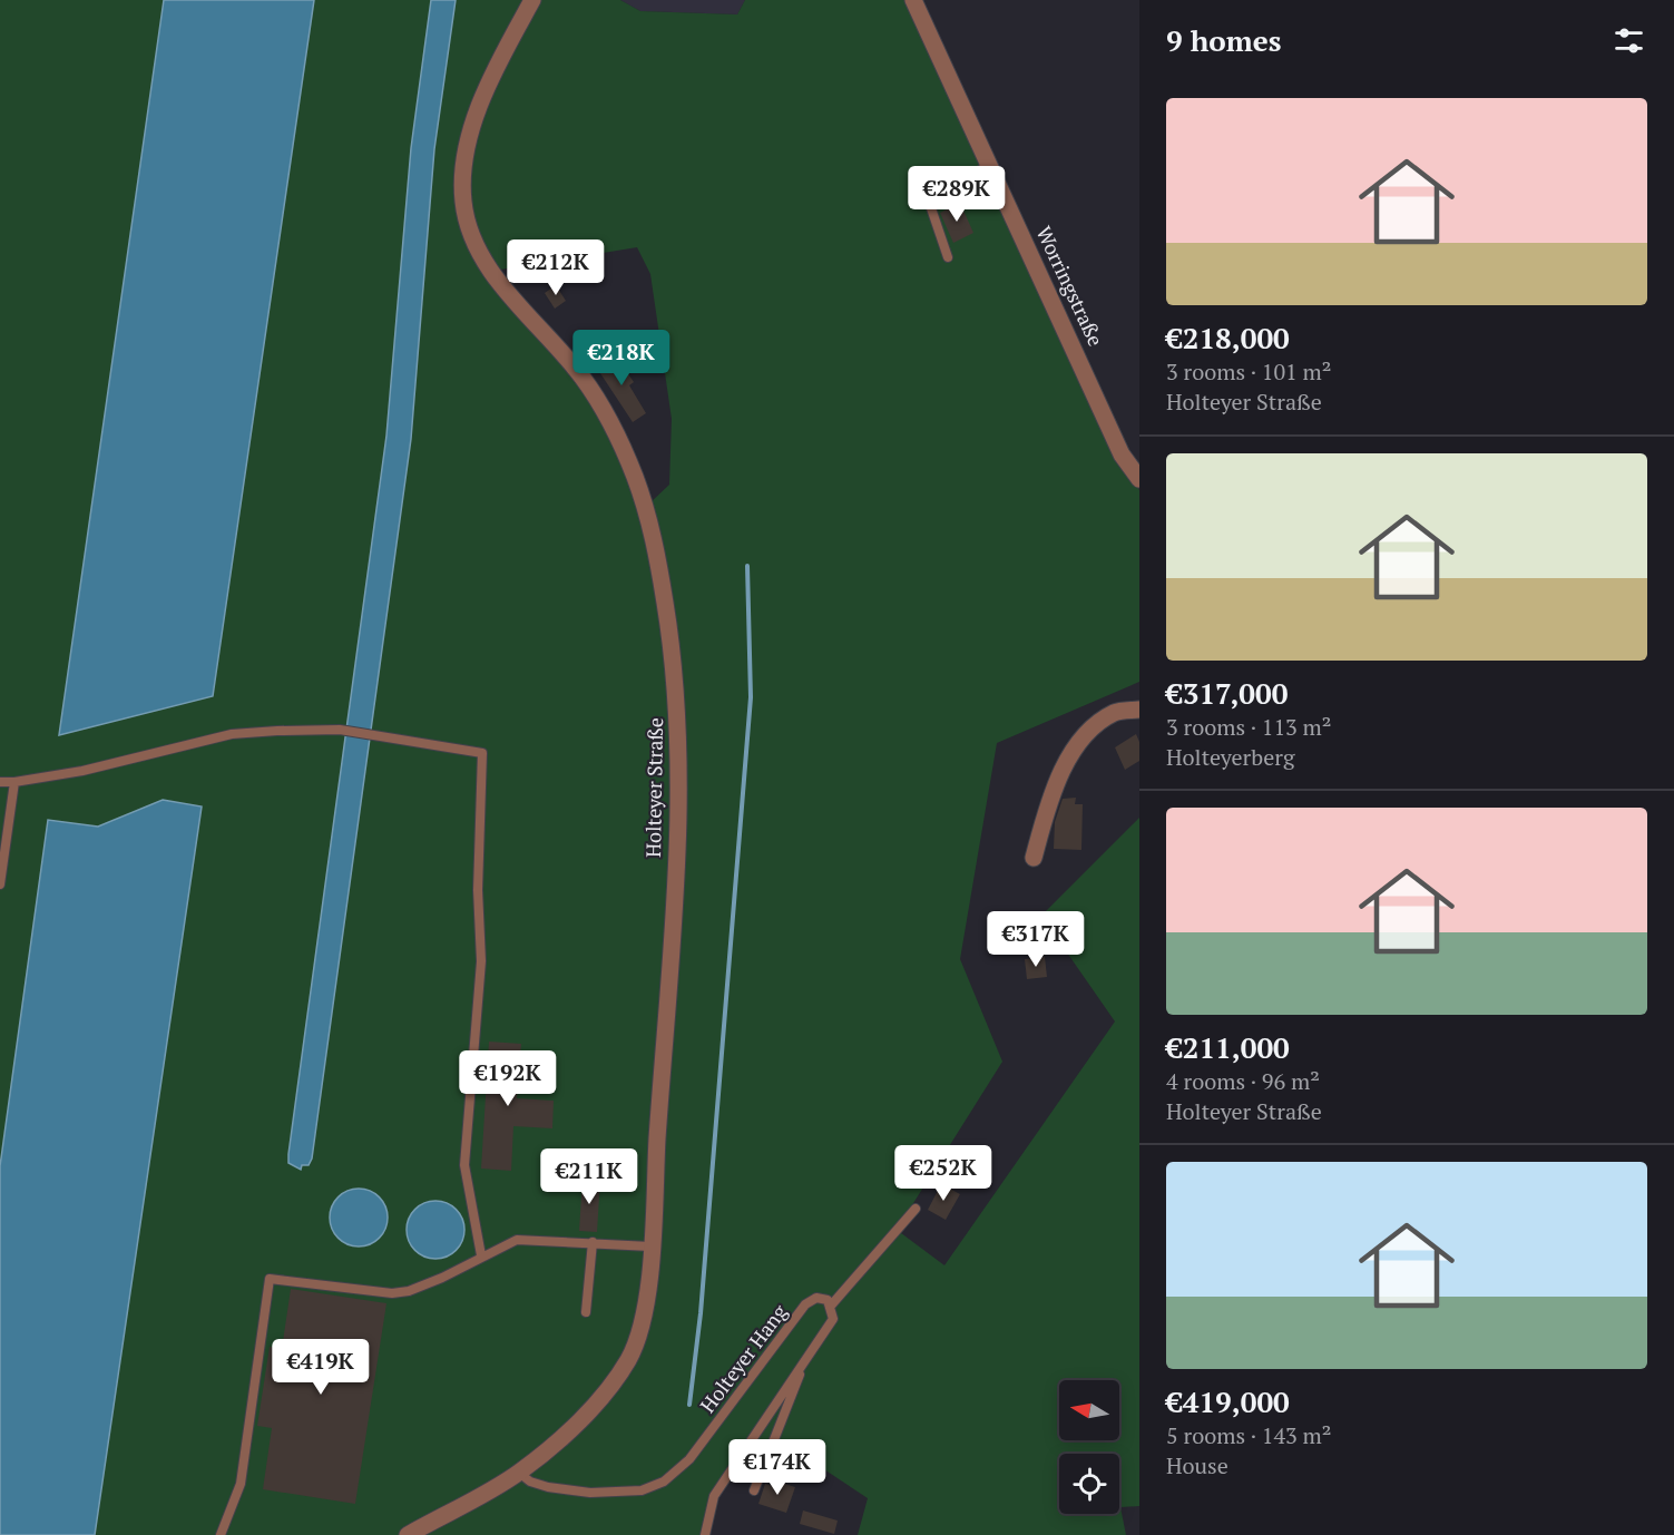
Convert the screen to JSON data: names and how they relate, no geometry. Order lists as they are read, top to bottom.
{
  "streets": {
    "street": ["Worringstraße", "Holteyer Straße"],
    "lane": ["Holteyer Hang"]
  },
  "crossings": [
    ["Holteyer Straße", "Holteyer Hang"]
  ],
  "north": "left",
  "page": {
    "heading": "9 homes",
    "list": [
      {
        "name": "€218,000",
        "note": "3 rooms · 101 m² · Holteyer Straße"
      },
      {
        "name": "€317,000",
        "note": "3 rooms · 113 m² · Holteyerberg"
      },
      {
        "name": "€211,000",
        "note": "4 rooms · 96 m² · Holteyer Straße"
      },
      {
        "name": "€419,000",
        "note": "5 rooms · 143 m² · House"
      }
    ],
    "price": [
      "€289K",
      "€212K",
      "€218K",
      "€317K",
      "€192K",
      "€252K",
      "€211K",
      "€419K",
      "€174K"
    ]
  }
}
